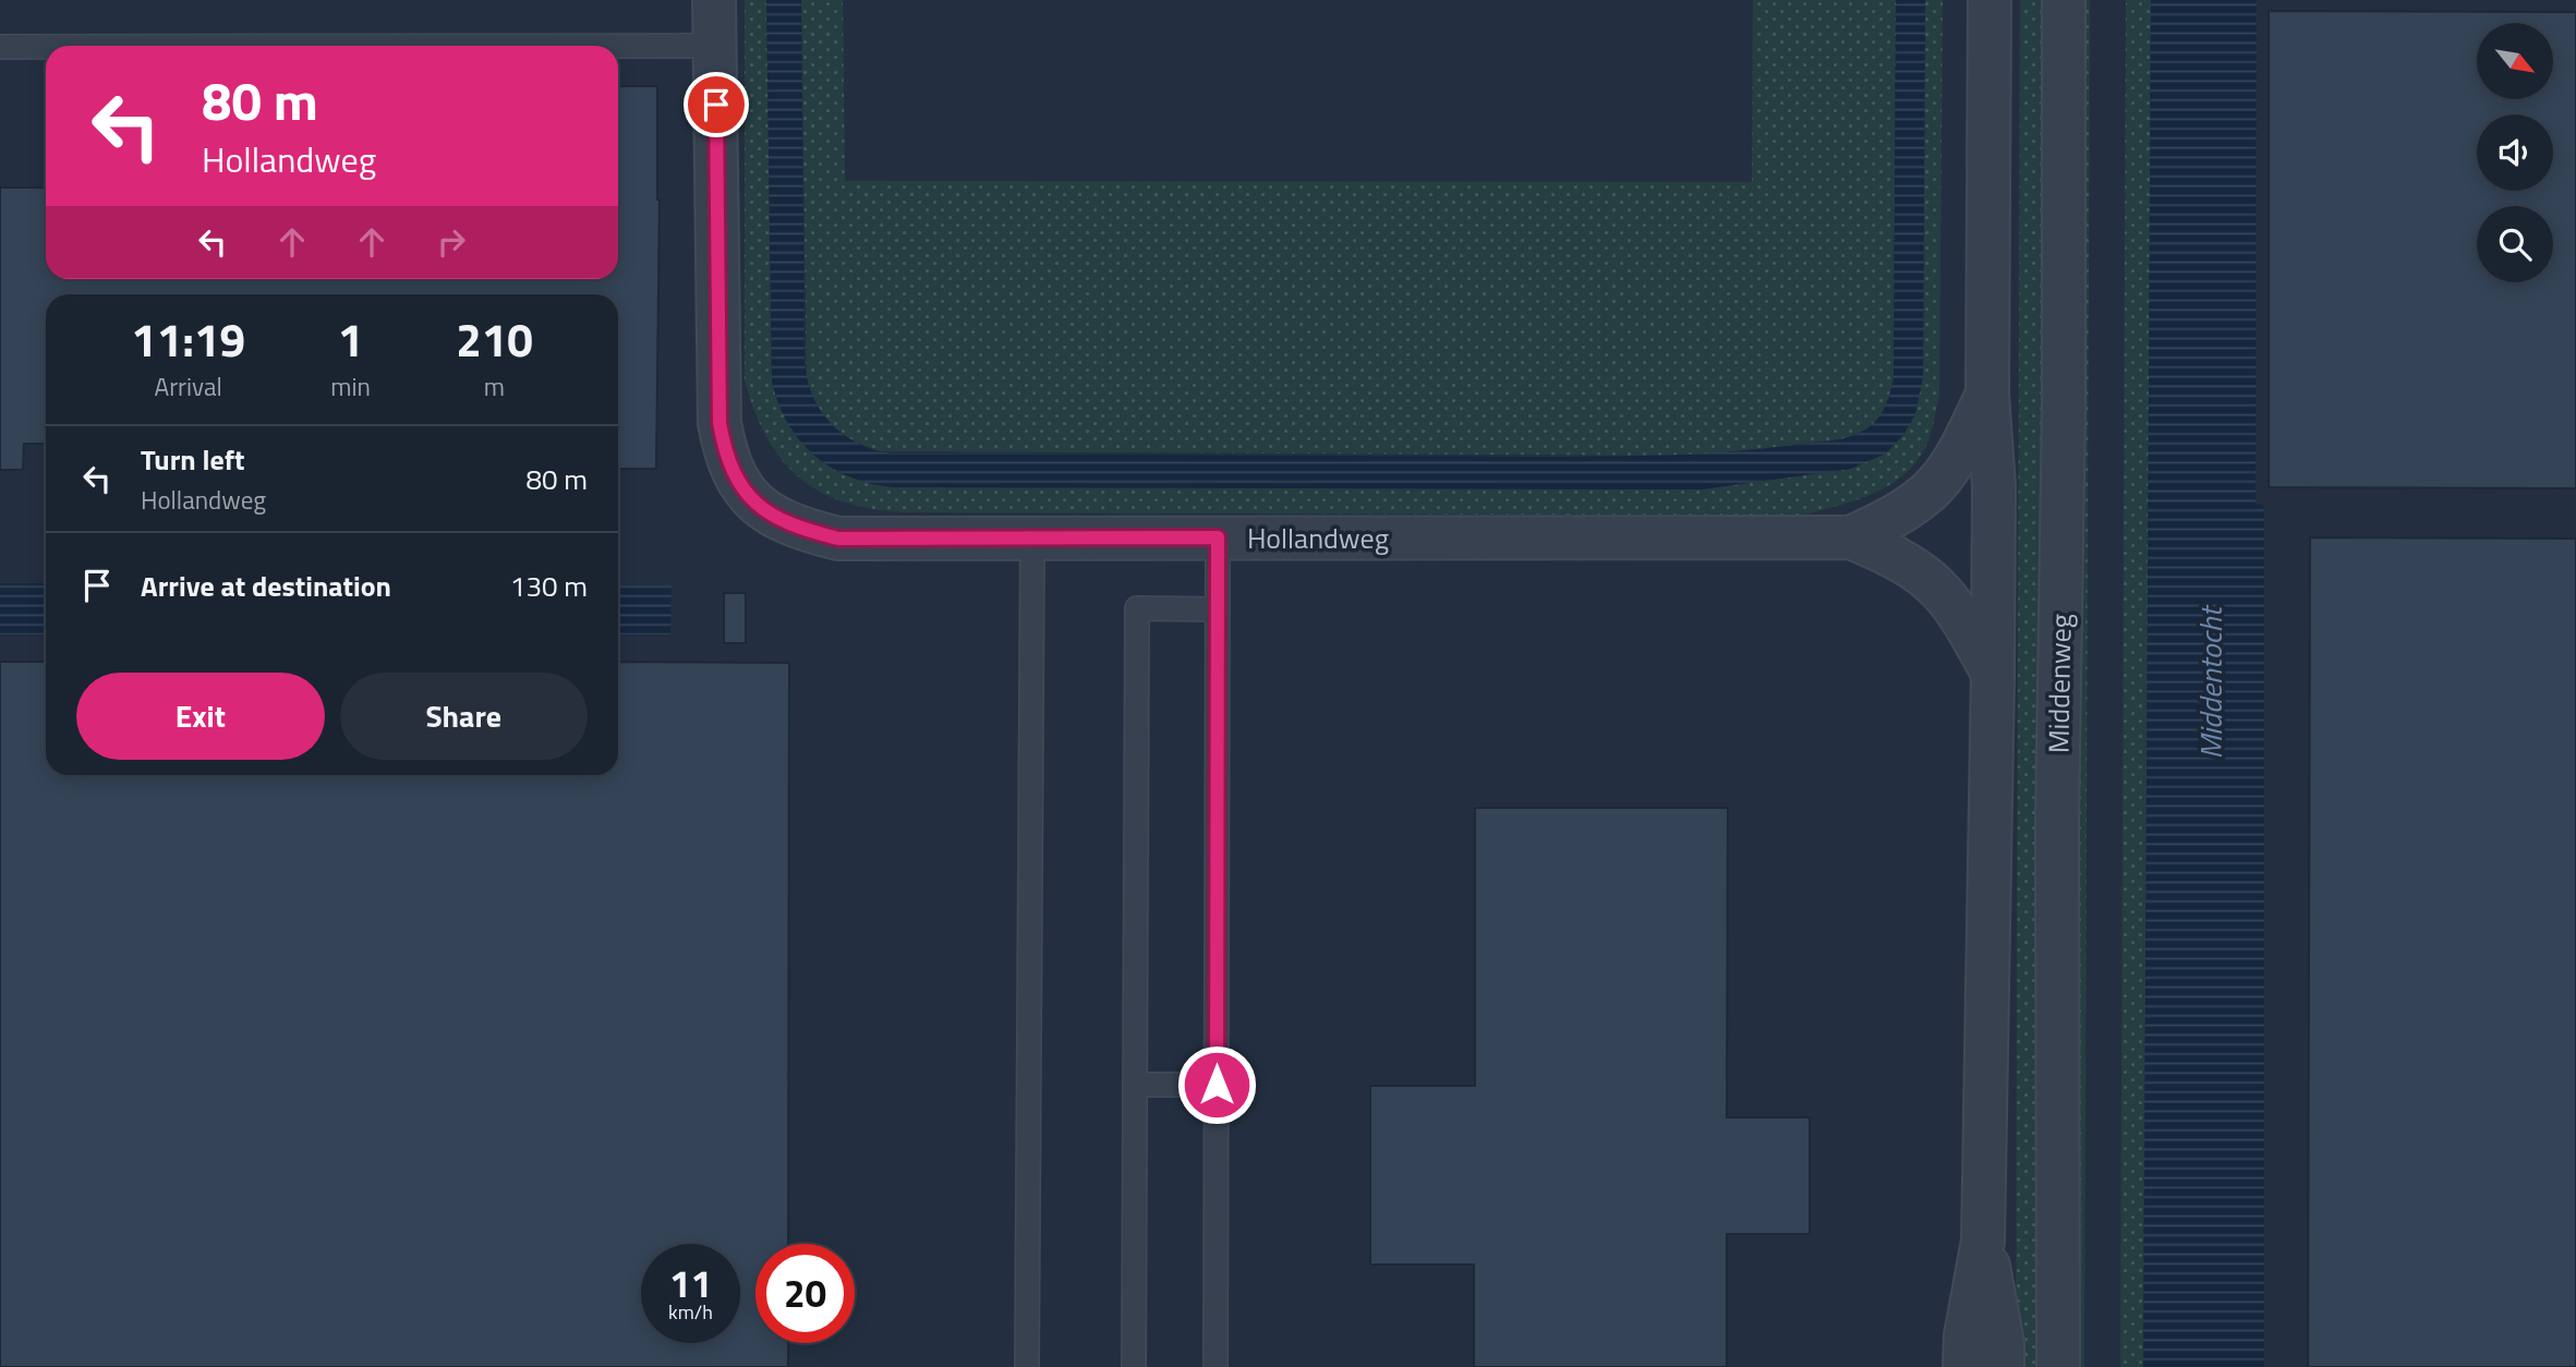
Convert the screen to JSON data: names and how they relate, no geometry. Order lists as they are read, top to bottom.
{
  "streets": {
    "street": ["Hollandweg", "Middenweg"]
  },
  "water": ["Middentocht"],
  "north": "bottom right",
  "page": {
    "turn": ["80 m", "Hollandweg"],
    "eta": [
      "11:19",
      "Arrival",
      "1",
      "min",
      "210",
      "m"
    ],
    "list": [
      {
        "name": "Turn left",
        "note": "Hollandweg",
        "value": "80 m"
      },
      {
        "name": "Arrive at destination",
        "value": "130 m"
      }
    ],
    "buttons": ["Exit", "Share"],
    "speed": "11 km/h",
    "limit": "20"
  }
}
